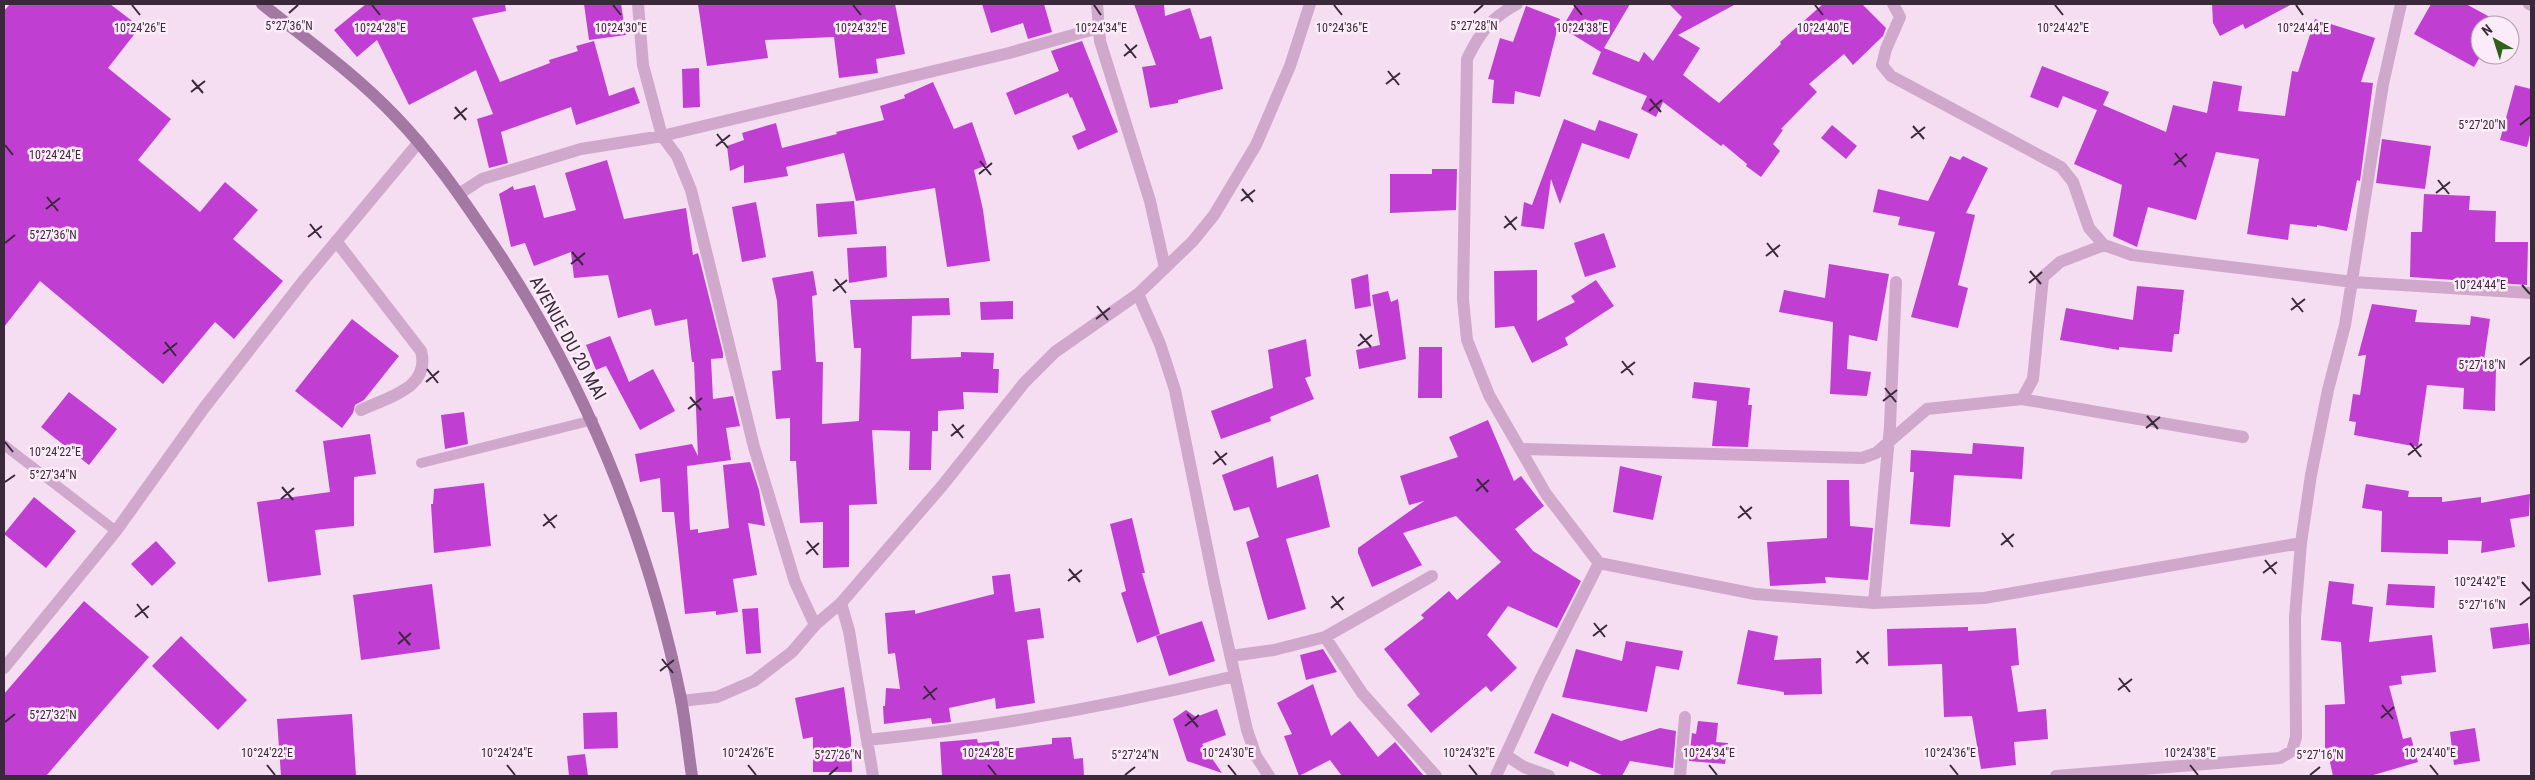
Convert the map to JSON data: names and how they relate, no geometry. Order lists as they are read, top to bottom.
{
  "streets": {
    "main road": ["AVENUE DU 20 MAI"]
  },
  "north": "top left",
  "coordinates": [
    "5°27'36\"N",
    "5°27'28\"N",
    "10°24'26\"E",
    "10°24'28\"E",
    "10°24'30\"E",
    "10°24'32\"E",
    "10°24'34\"E",
    "10°24'36\"E",
    "10°24'38\"E",
    "10°24'40\"E",
    "10°24'42\"E",
    "10°24'44\"E",
    "5°27'20\"N",
    "10°24'24\"E",
    "5°27'18\"N",
    "10°24'22\"E",
    "5°27'34\"N",
    "5°27'16\"N",
    "5°27'32\"N",
    "5°27'26\"N",
    "5°27'24\"N"
  ]
}
